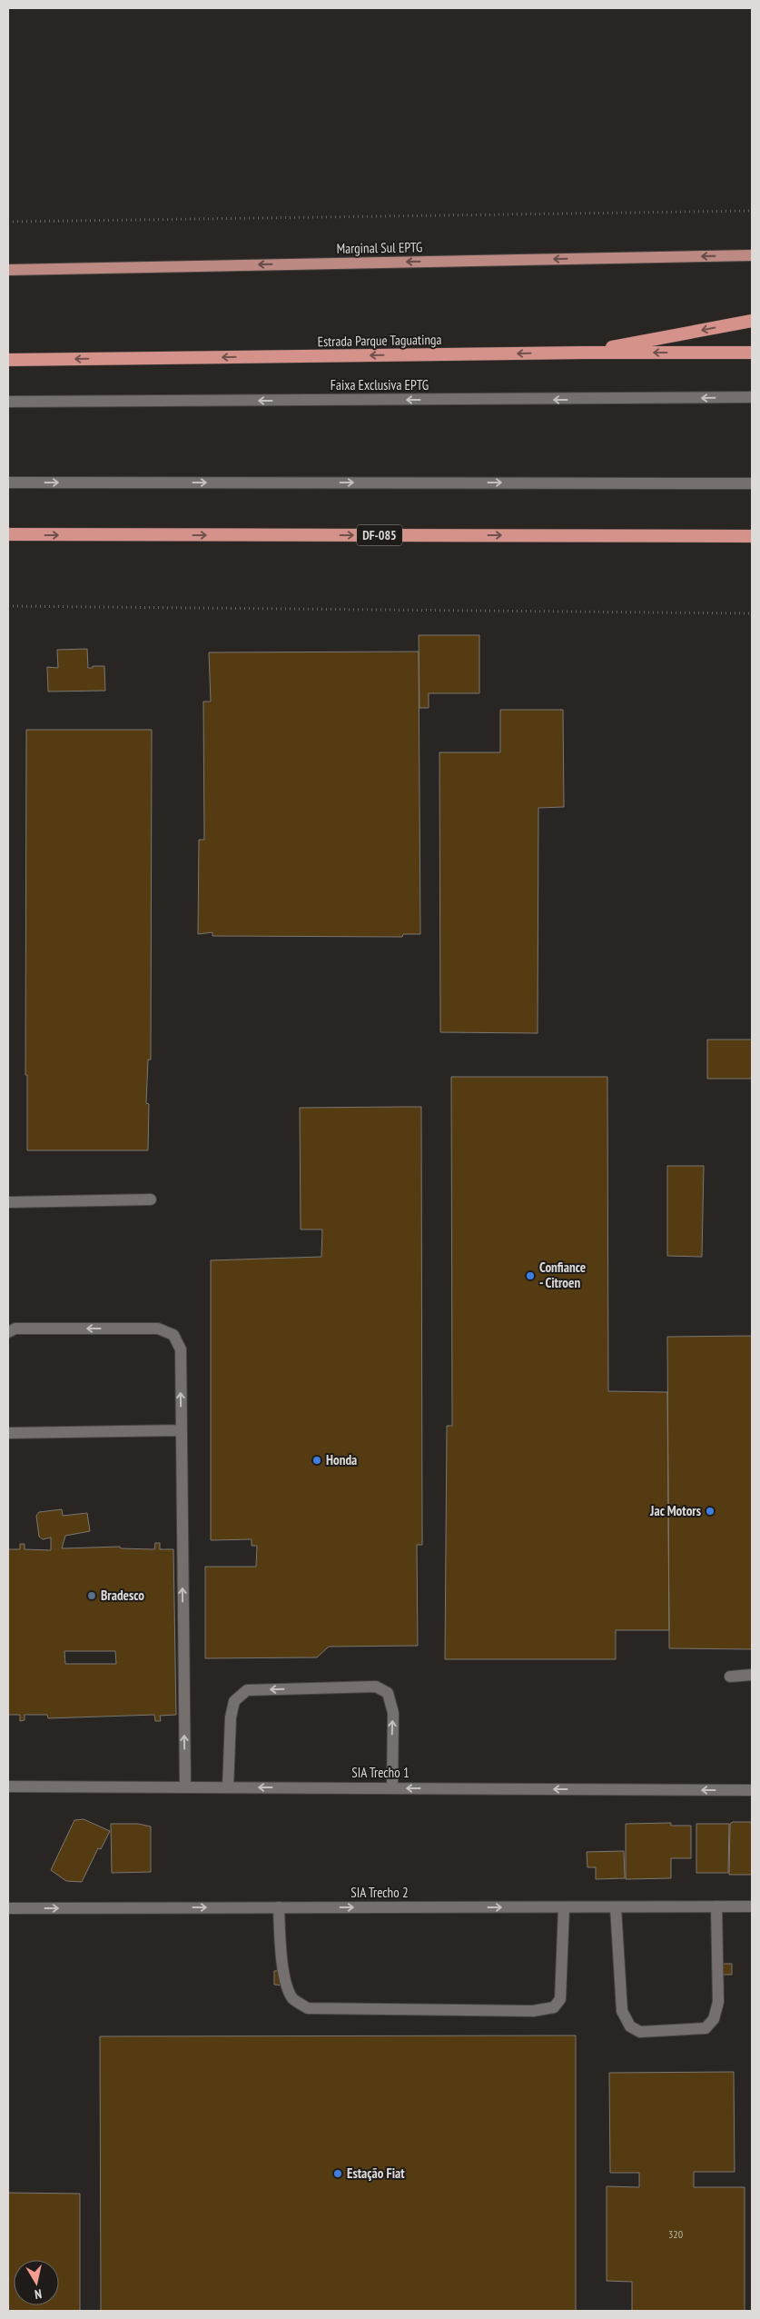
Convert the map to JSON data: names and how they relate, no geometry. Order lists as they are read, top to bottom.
{
  "streets": {
    "highway": ["Estrada Parque Taguatinga", "DF-085"],
    "main road": [
      "Marginal Sul EPTG",
      "Faixa Exclusiva EPTG",
      "SIA Trecho 1",
      "SIA Trecho 2"
    ]
  },
  "one_way": [
    "Marginal Sul EPTG",
    "Estrada Parque Taguatinga",
    "SIA Trecho 1",
    "SIA Trecho 2"
  ],
  "places": [
    "Confiance - Citroen",
    "Honda",
    "Jac Motors",
    "Bradesco",
    "Estação Fiat"
  ],
  "house_numbers": ["320"],
  "north": "bottom"
}
